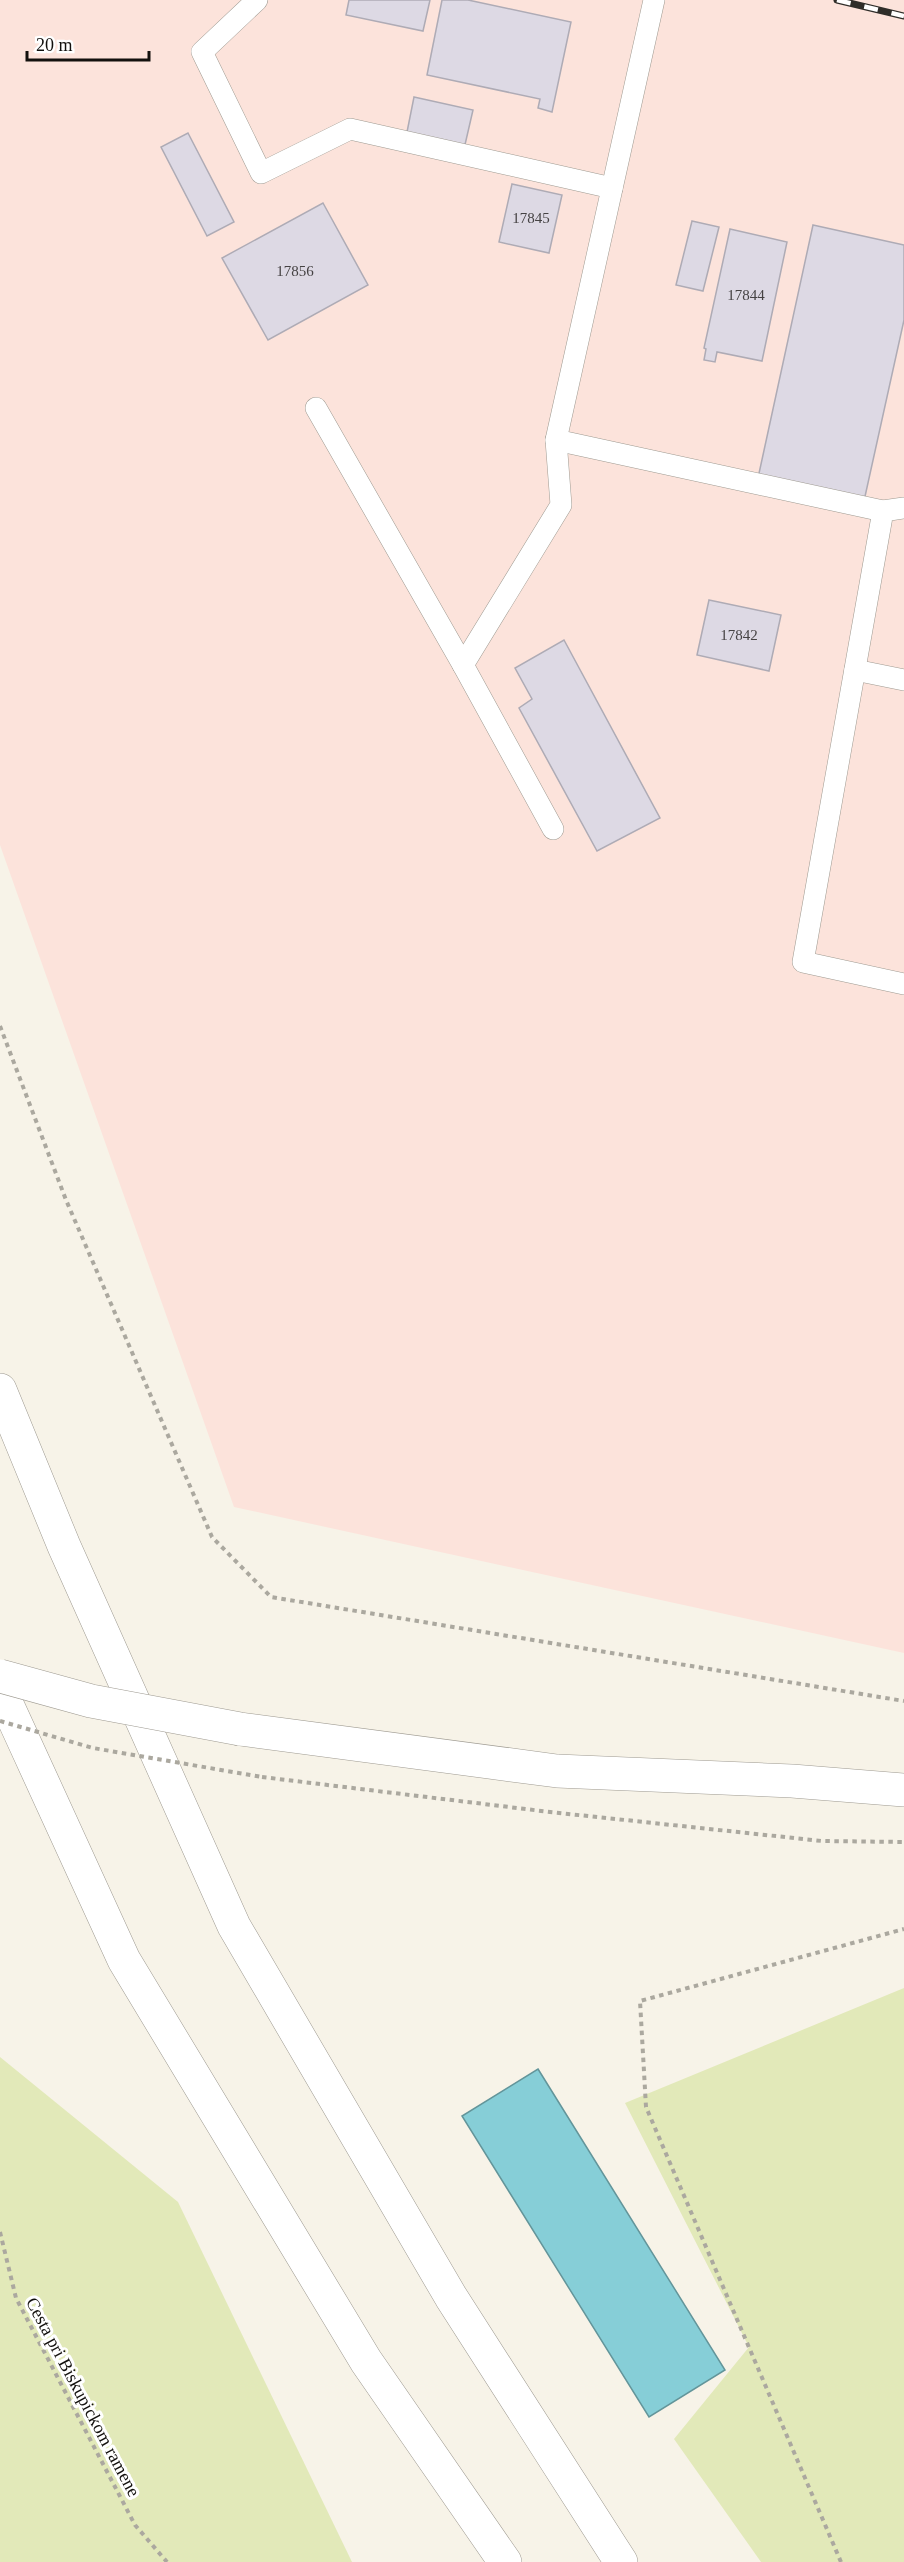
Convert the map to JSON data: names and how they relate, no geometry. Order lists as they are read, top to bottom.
{
  "streets": {
    "path": ["Cesta pri Biskupickom ramene"]
  },
  "house_numbers": [
    "17845",
    "17856",
    "17844",
    "17842"
  ],
  "scale_bar": "20 m"
}
